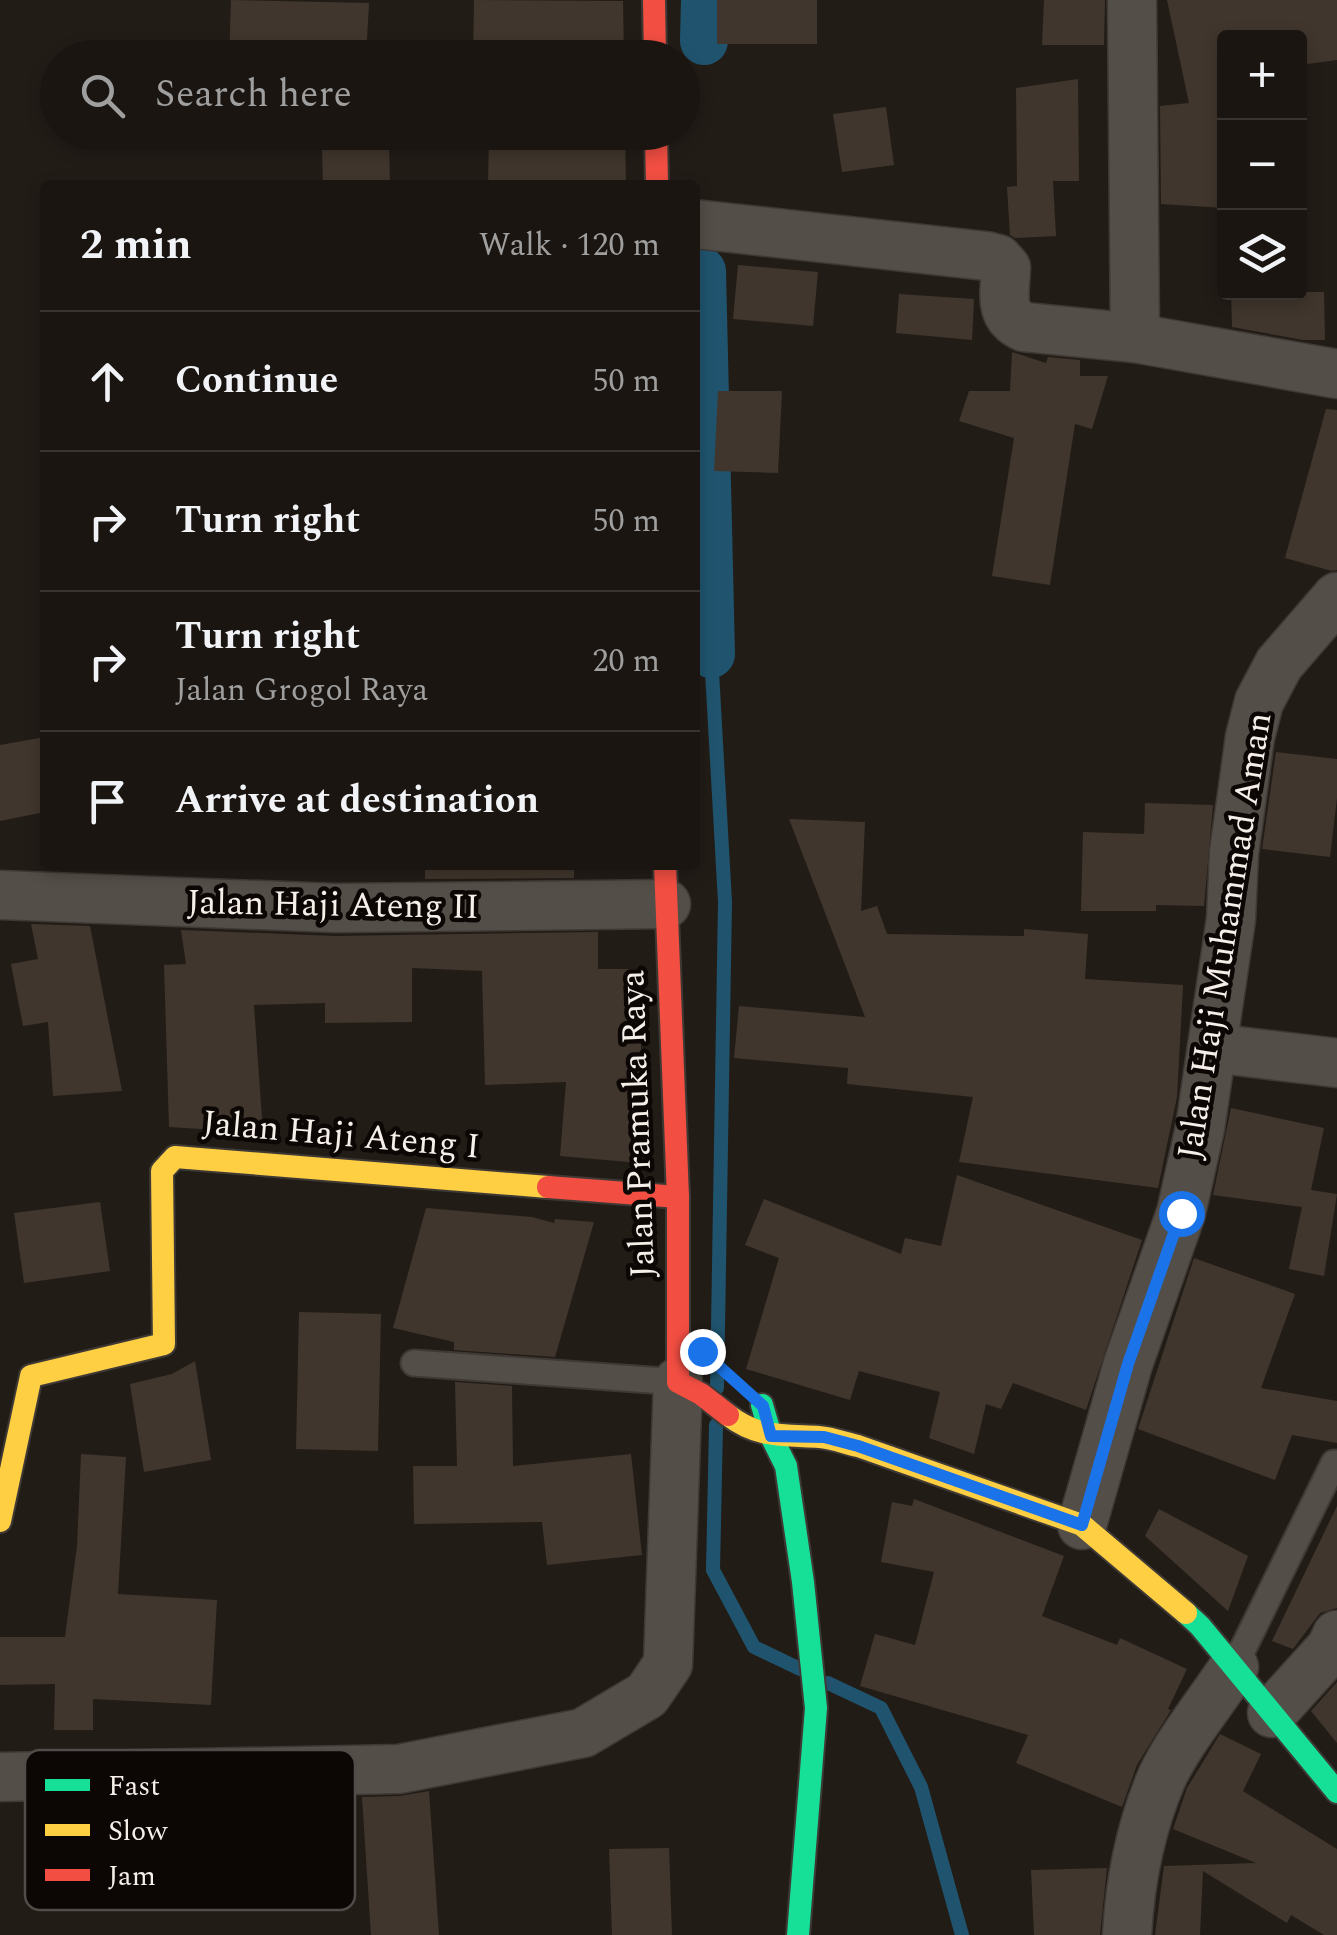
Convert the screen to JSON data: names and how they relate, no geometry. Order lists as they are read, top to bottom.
{
  "streets": {
    "street": [
      "Jalan Haji Ateng II",
      "Jalan Haji Muhammad Aman",
      "Jalan Pramuka Raya",
      "Jalan Haji Ateng I"
    ]
  },
  "crossings": [
    ["Jalan Haji Ateng II", "Jalan Pramuka Raya"],
    ["Jalan Pramuka Raya", "Jalan Haji Ateng I"]
  ],
  "legend": ["Fast", "Slow", "Jam"],
  "page": {
    "map_buttons": ["+", "−"],
    "search": "Search here",
    "heading": ["2 min", "Walk · 120 m"],
    "list": [
      ["Continue", "50 m"],
      ["Turn right", "50 m"],
      ["Turn right", "Jalan Grogol Raya", "20 m"],
      "Arrive at destination"
    ]
  }
}
